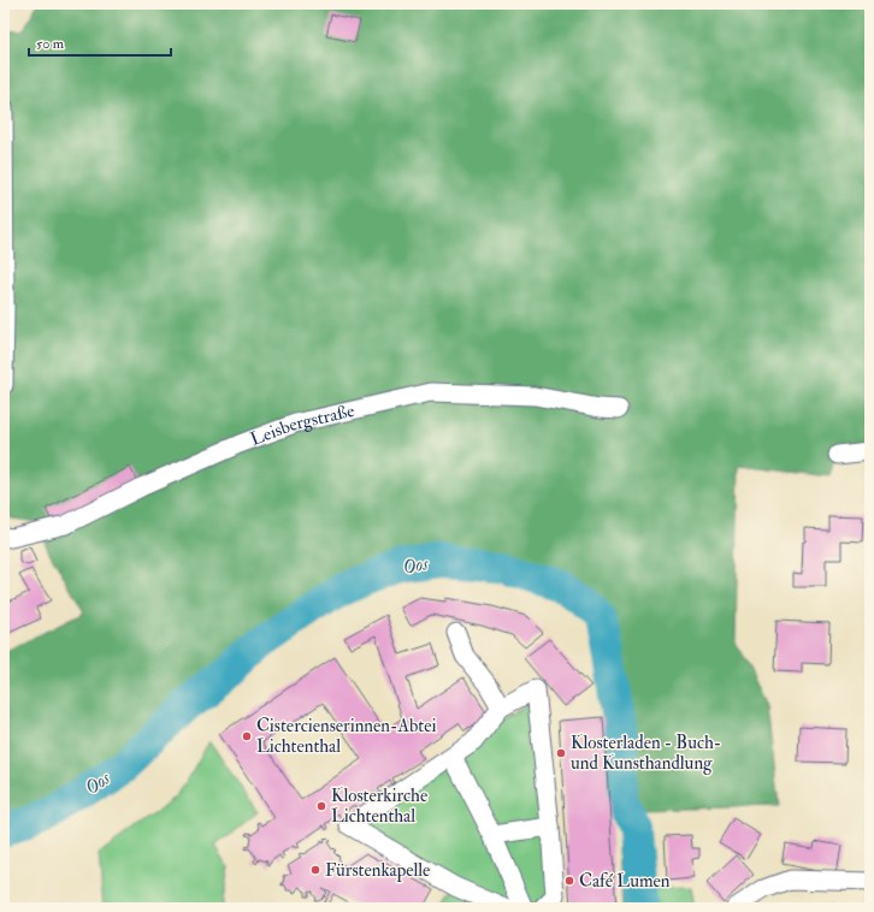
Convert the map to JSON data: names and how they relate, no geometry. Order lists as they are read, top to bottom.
{
  "streets": {
    "street": ["Leisbergstraße"]
  },
  "water": ["Oos"],
  "places": [
    "Cistercienserinnen-Abtei Lichtenthal",
    "Klosterladen - Buch- und Kunsthandlung",
    "Klosterkirche Lichtenthal",
    "Fürstenkapelle",
    "Café Lumen"
  ],
  "scale_bar": "50 m"
}
